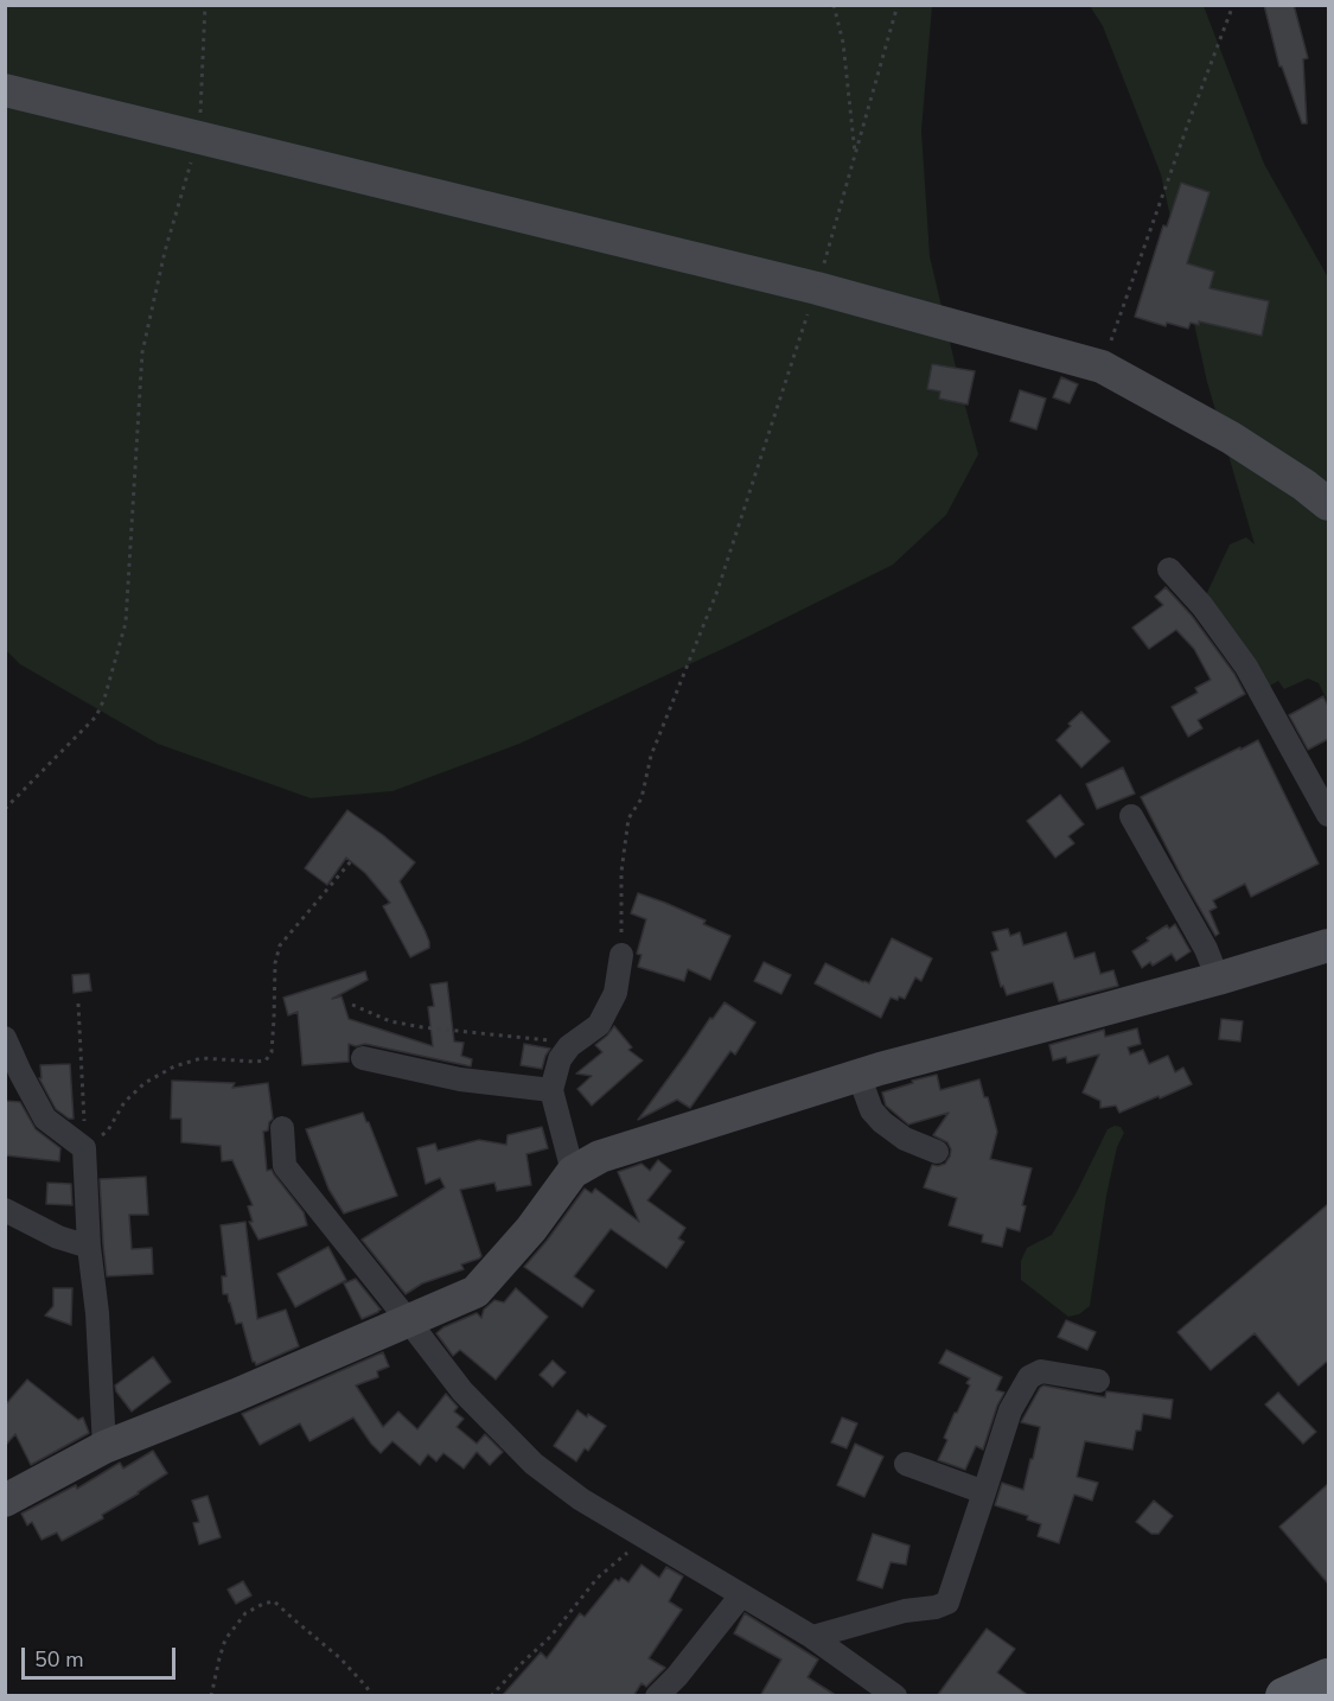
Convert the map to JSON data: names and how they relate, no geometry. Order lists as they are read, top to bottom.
{
  "scale_bar": "50 m"
}
